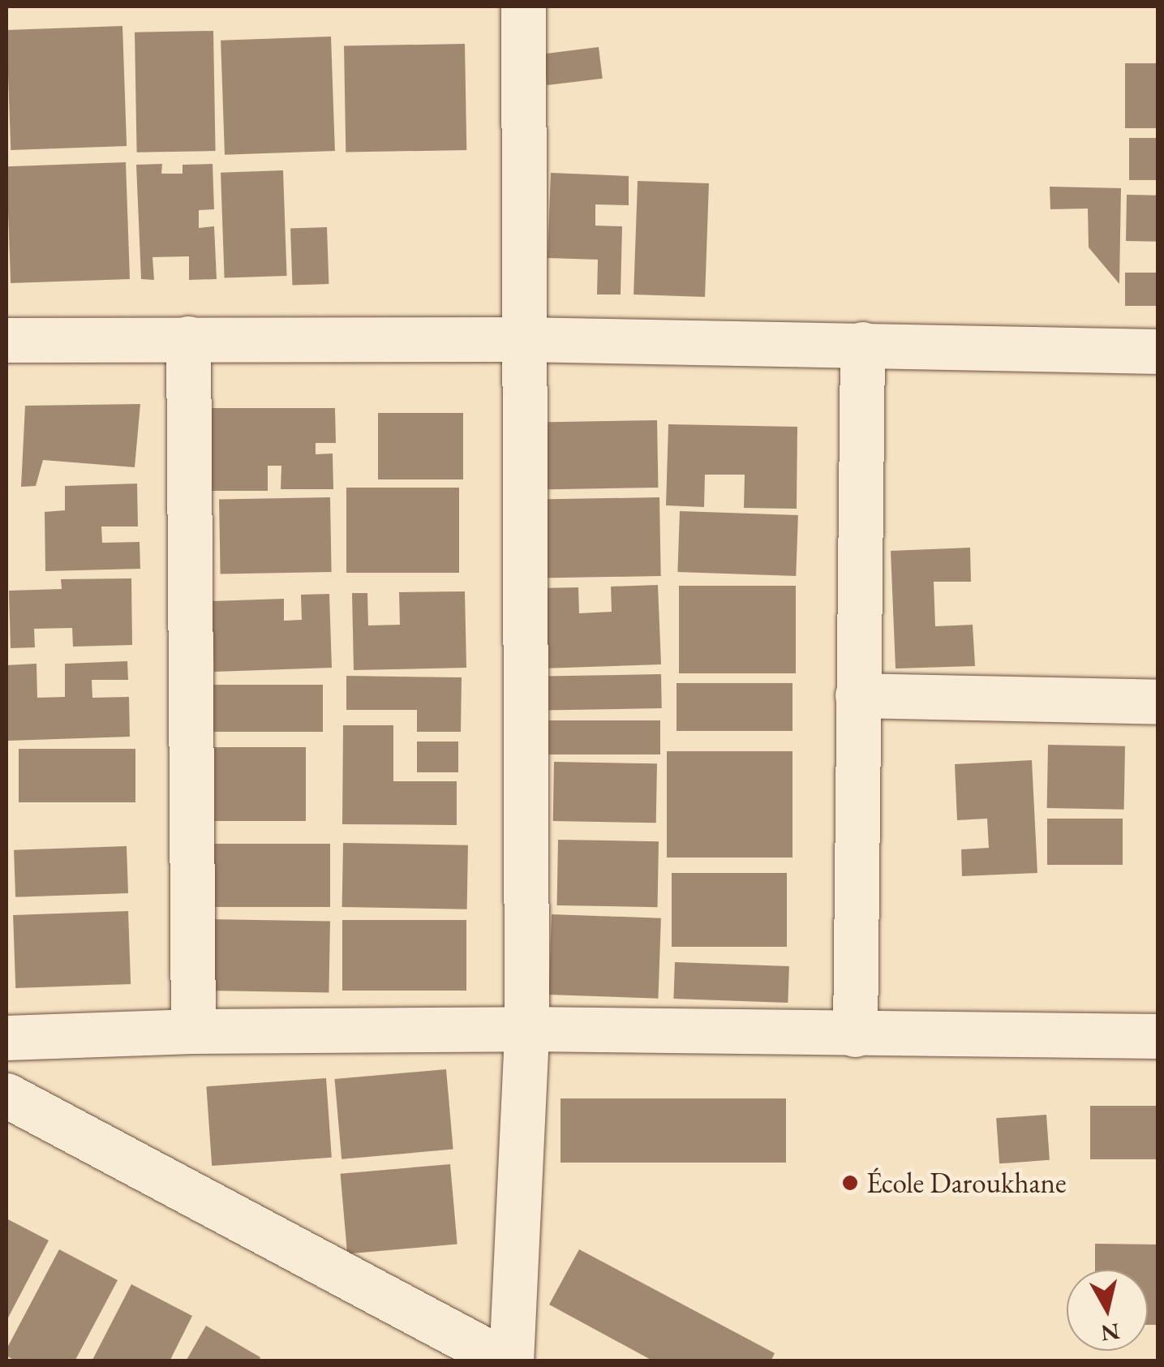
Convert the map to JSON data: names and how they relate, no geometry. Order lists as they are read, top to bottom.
{
  "places": ["École Daroukhane"],
  "north": "bottom"
}
